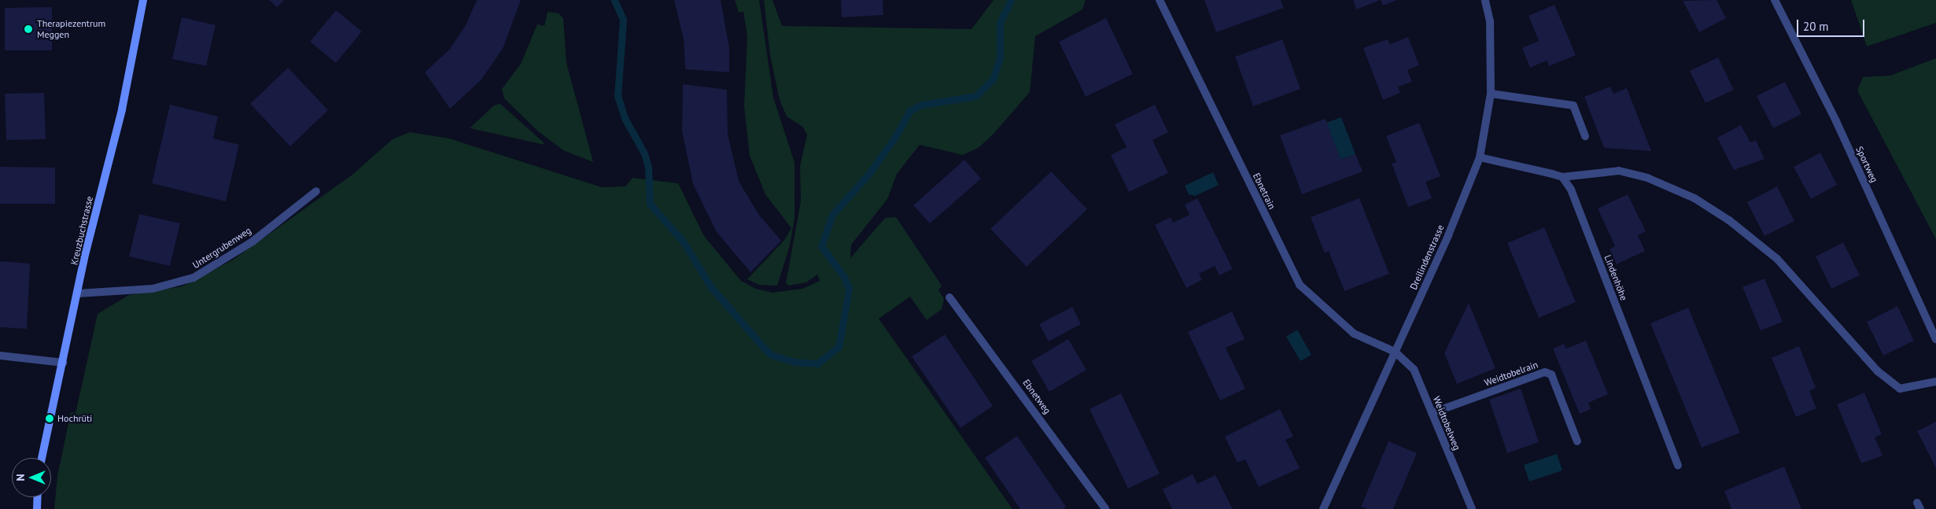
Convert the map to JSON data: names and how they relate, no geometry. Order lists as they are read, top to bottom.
{
  "streets": {
    "street": [
      "Sportweg",
      "Ebnetrain",
      "Kreuzbuchstrasse",
      "Untergrubenweg",
      "Dreilindenstrasse",
      "Lindenhöhe",
      "Weidtobelrain",
      "Ebnetweg",
      "Weidtobelweg"
    ]
  },
  "crossings": [
    ["Ebnetrain", "Dreilindenstrasse"],
    ["Ebnetrain", "Weidtobelweg"],
    ["Kreuzbuchstrasse", "Untergrubenweg"],
    ["Dreilindenstrasse", "Weidtobelweg"],
    ["Weidtobelrain", "Weidtobelweg"]
  ],
  "places": ["Therapiezentrum Meggen", "Hochrüti"],
  "scale_bar": "20 m",
  "north": "left"
}
